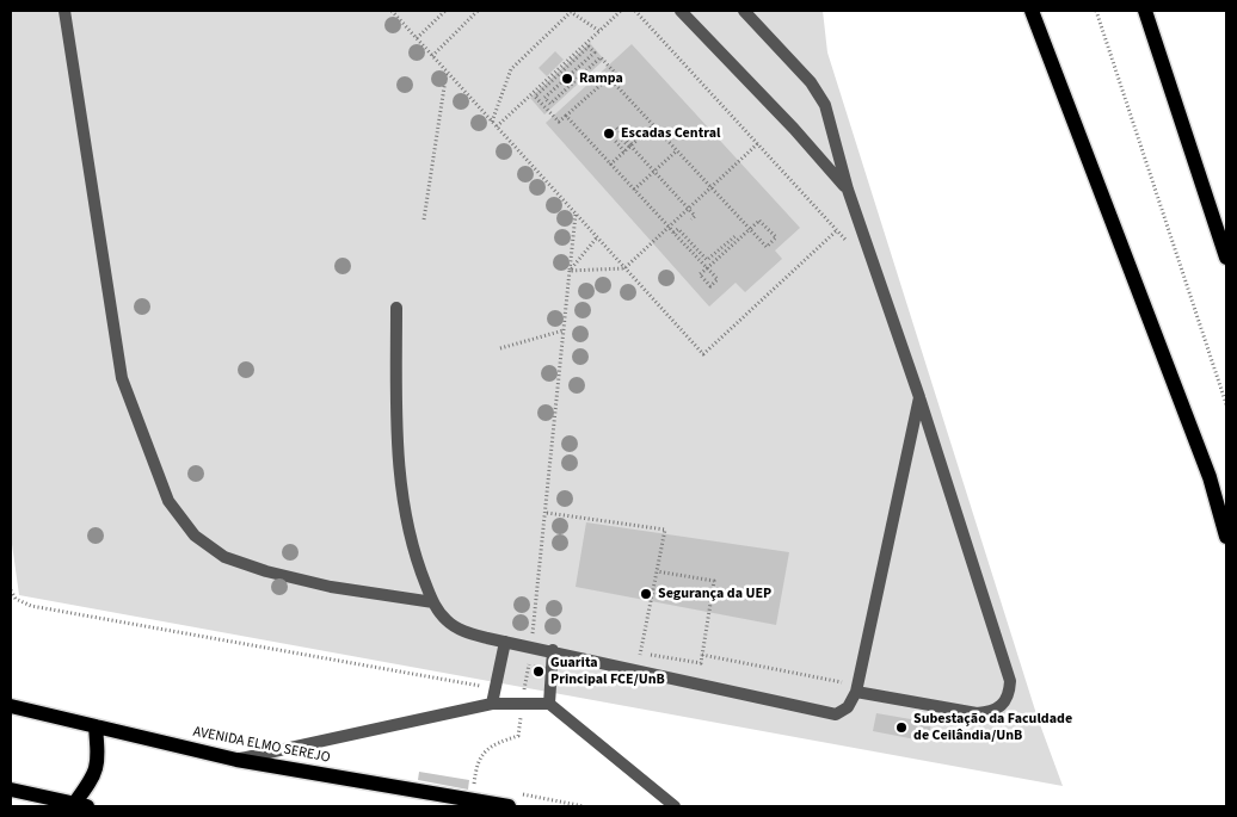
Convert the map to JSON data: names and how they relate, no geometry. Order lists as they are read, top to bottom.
{
  "streets": {
    "main road": ["AVENIDA ELMO SEREJO"]
  },
  "places": [
    "Rampa",
    "Escadas Central",
    "Segurança da UEP",
    "Guarita Principal FCE/UnB",
    "Subestação da Faculdade de Ceilândia/UnB"
  ]
}
